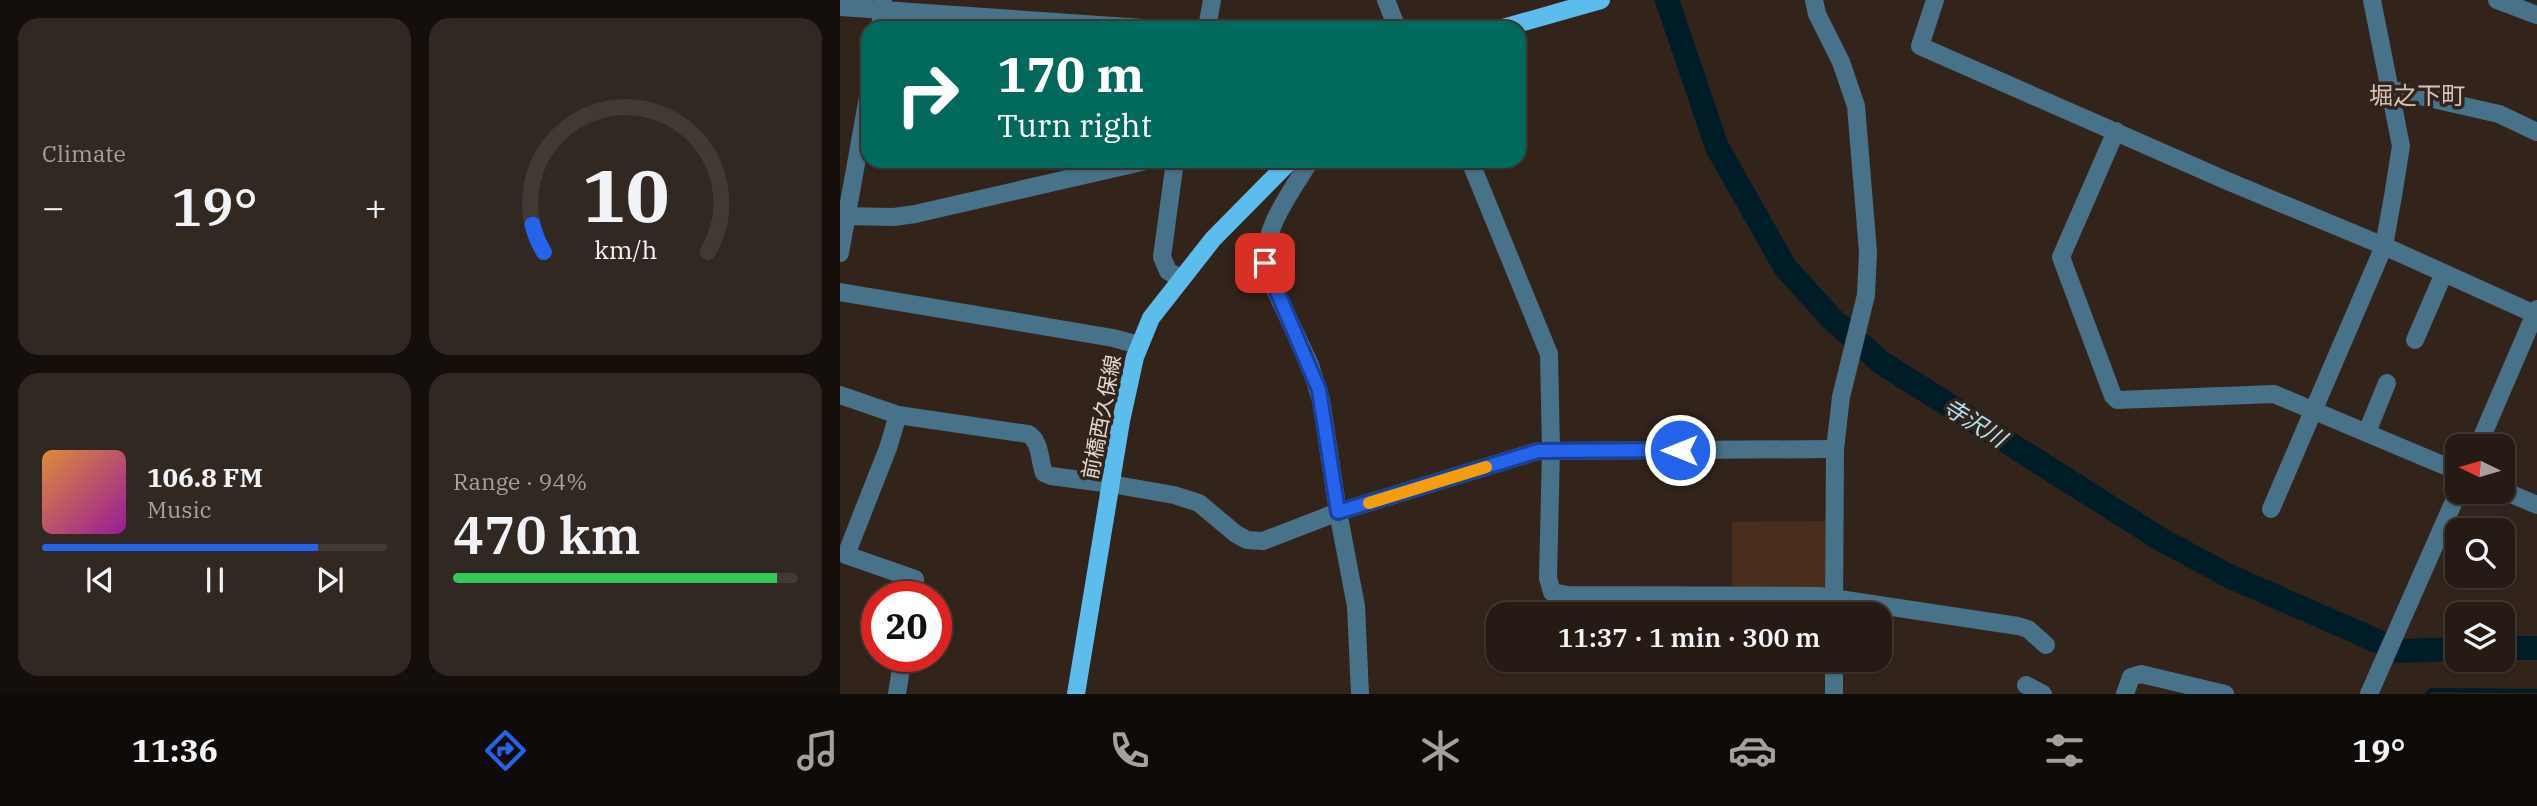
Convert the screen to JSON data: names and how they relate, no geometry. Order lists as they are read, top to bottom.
{
  "streets": {
    "main road": ["前橋西久保線"]
  },
  "districts": ["堀之下町"],
  "water": ["寺沢川"],
  "north": "left",
  "page": {
    "tile": [
      "Climate",
      ["Range · 94%", "470 km"]
    ],
    "turn": ["170 m", "Turn right"],
    "heat": ["−", "19°", "+"],
    "song": ["106.8 FM", "Music"],
    "limit": "20",
    "trip": "11:37 · 1 min · 300 m",
    "tabs": ["11:36", "19°"],
    "gauge": ["10", "km/h"]
  }
}
